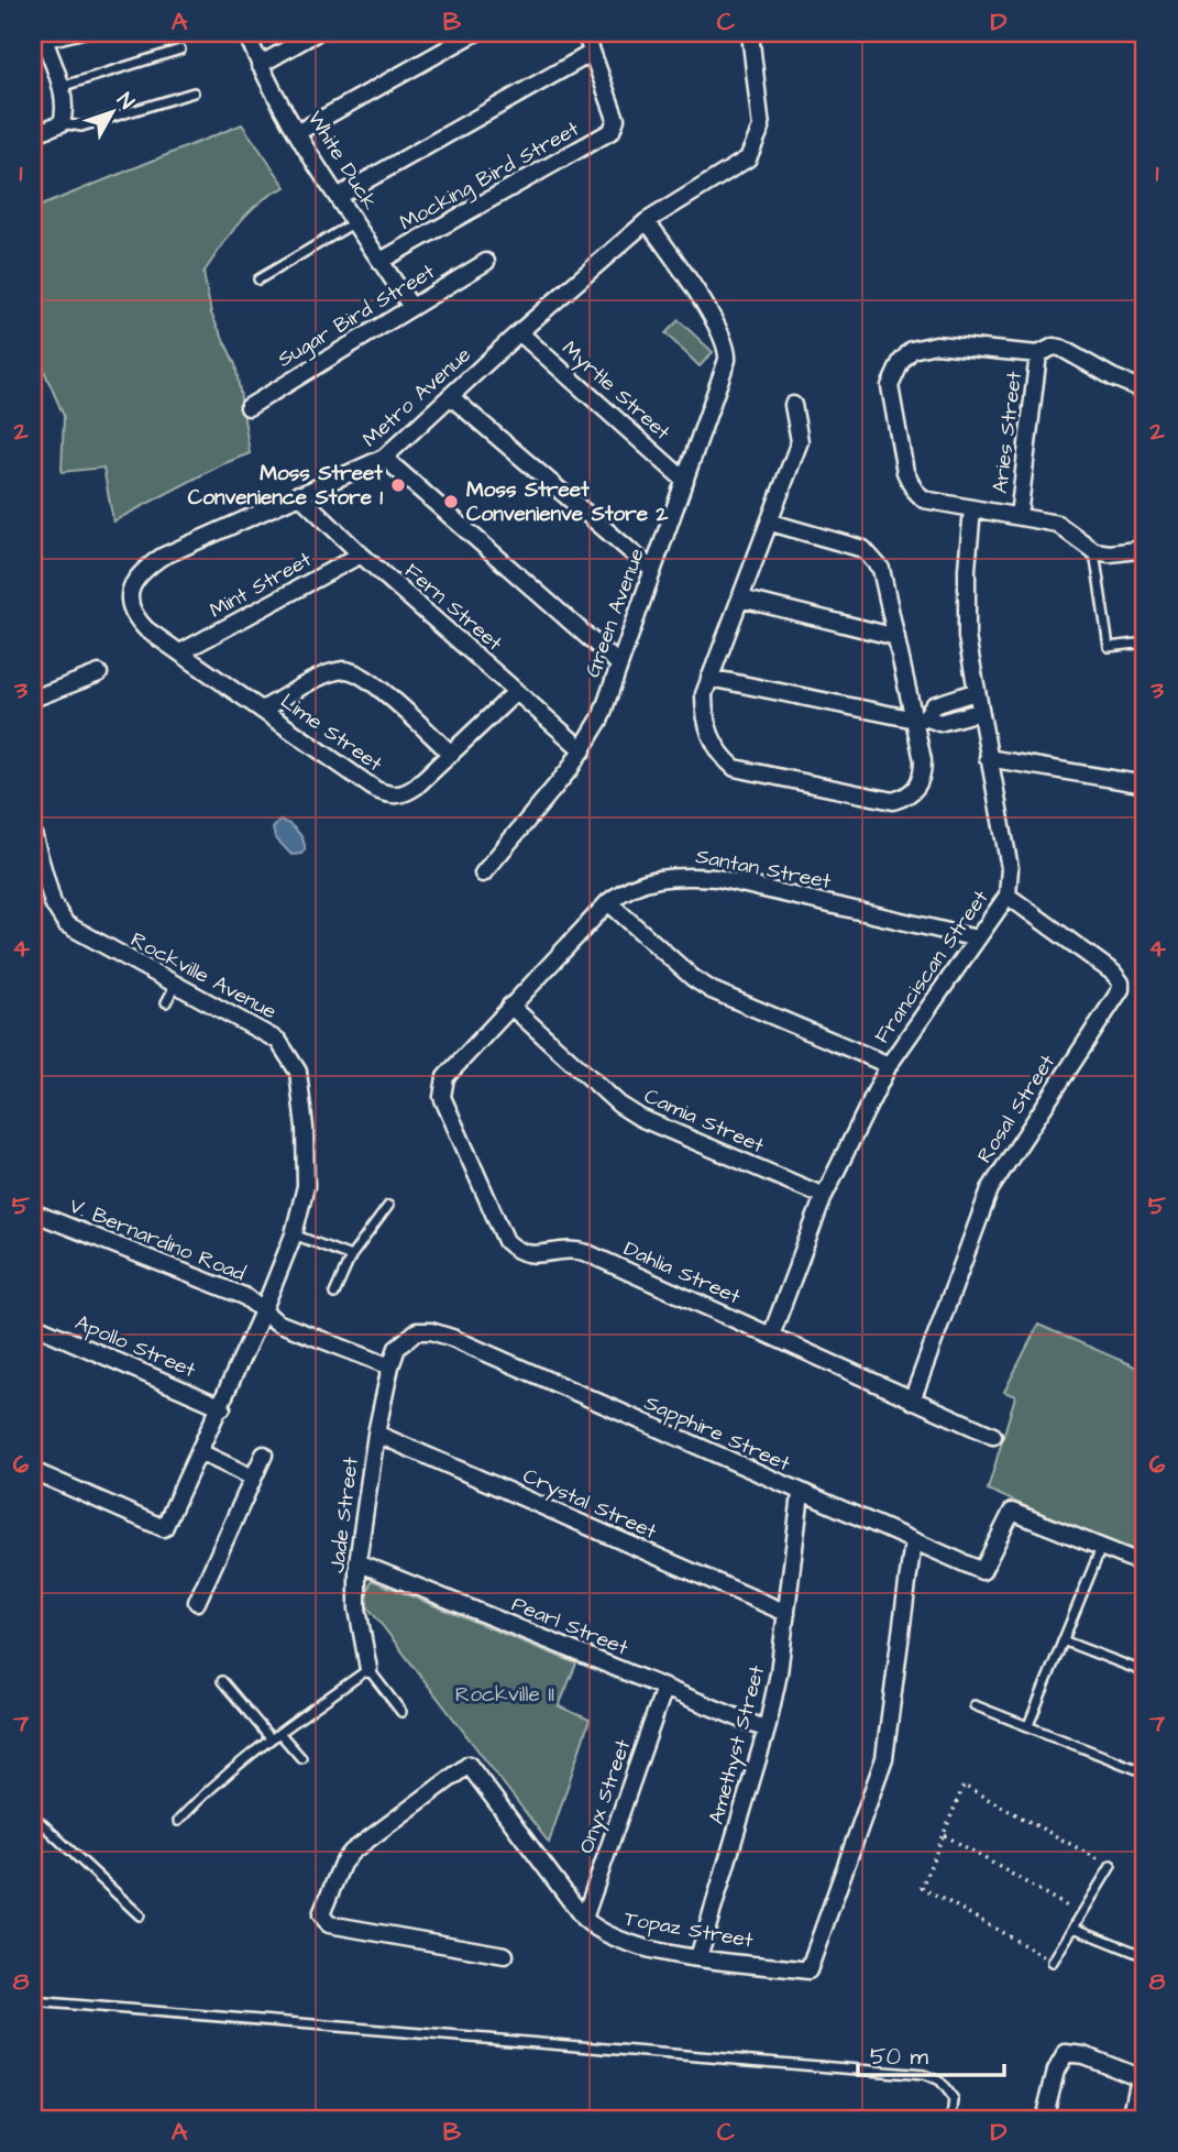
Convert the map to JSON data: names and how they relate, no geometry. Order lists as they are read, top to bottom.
{
  "streets": {
    "street": [
      "White Duck",
      "Mocking Bird Street",
      "Sugar Bird Street",
      "Myrtle Street",
      "Metro Avenue",
      "Aries Street",
      "Mint Street",
      "Fern Street",
      "Green Avenue",
      "Lime Street",
      "Santan Street",
      "Franciscan Street",
      "Rockville Avenue",
      "Rosal Street",
      "Camia Street",
      "V. Bernardino Road",
      "Dahlia Street",
      "Apollo Street",
      "Sapphire Street",
      "Crystal Street",
      "Jade Street",
      "Pearl Street",
      "Amethyst Street",
      "Onyx Street",
      "Topaz Street"
    ]
  },
  "crossings": [
    ["White Duck", "Mocking Bird Street"],
    ["White Duck", "Sugar Bird Street"],
    ["Myrtle Street", "Metro Avenue"],
    ["Myrtle Street", "Green Avenue"],
    ["Metro Avenue", "Fern Street"],
    ["Metro Avenue", "Green Avenue"],
    ["Metro Avenue", "Lime Street"],
    ["Mint Street", "Fern Street"],
    ["Mint Street", "Lime Street"],
    ["Fern Street", "Green Avenue"],
    ["Fern Street", "Lime Street"],
    ["Santan Street", "Franciscan Street"],
    ["Santan Street", "Camia Street"],
    ["Santan Street", "Dahlia Street"],
    ["Franciscan Street", "Rosal Street"],
    ["Franciscan Street", "Camia Street"],
    ["Franciscan Street", "Dahlia Street"],
    ["Rockville Avenue", "V. Bernardino Road"],
    ["Rockville Avenue", "Apollo Street"],
    ["Rosal Street", "Dahlia Street"],
    ["V. Bernardino Road", "Sapphire Street"],
    ["V. Bernardino Road", "Jade Street"],
    ["Sapphire Street", "Jade Street"],
    ["Sapphire Street", "Amethyst Street"],
    ["Sapphire Street", "Topaz Street"],
    ["Crystal Street", "Jade Street"],
    ["Crystal Street", "Amethyst Street"],
    ["Jade Street", "Pearl Street"],
    ["Pearl Street", "Amethyst Street"],
    ["Pearl Street", "Onyx Street"],
    ["Amethyst Street", "Topaz Street"],
    ["Onyx Street", "Topaz Street"]
  ],
  "parks": ["Rockville II"],
  "places": ["Moss Street Convenience Store 1", "Moss Street Convenienve Store 2"],
  "scale_bar": "50 m",
  "north": "top right",
  "grid": {
    "columns": [
      "A",
      "B",
      "C",
      "D"
    ],
    "rows": [
      "1",
      "2",
      "3",
      "4",
      "5",
      "6",
      "7",
      "8"
    ]
  }
}
